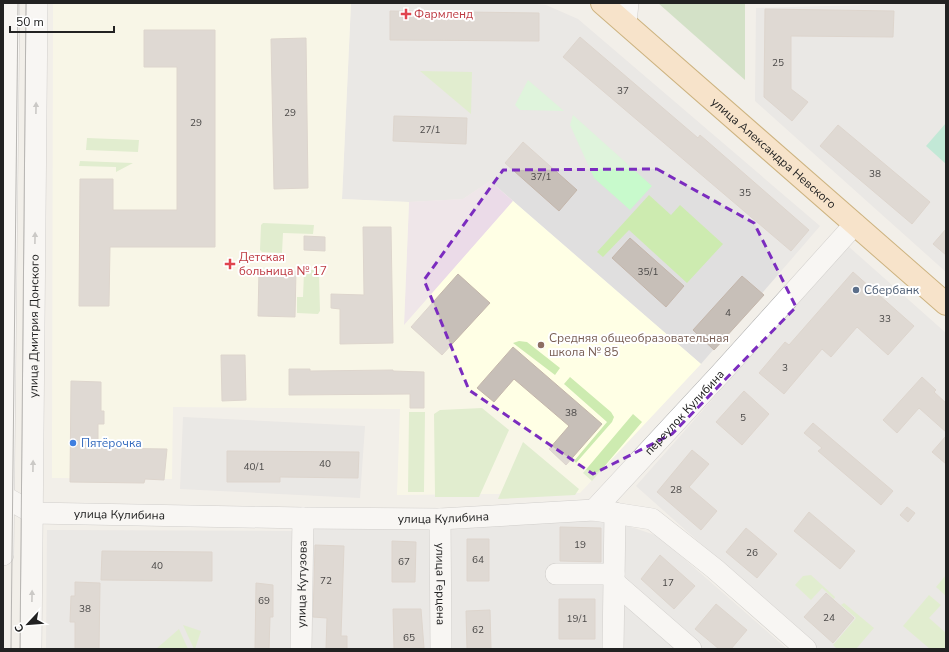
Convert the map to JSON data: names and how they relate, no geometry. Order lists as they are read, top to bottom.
{
  "streets": {
    "main road": ["улица Александра Невского"],
    "street": [
      "улица Дмитрия Донского",
      "переулок Кулибина",
      "улица Кулибина",
      "улица Кутузова",
      "улица Герцена"
    ]
  },
  "crossings": [
    ["улица Александра Невского", "переулок Кулибина"],
    ["улица Дмитрия Донского", "улица Кулибина"],
    ["переулок Кулибина", "улица Кулибина"],
    ["улица Кулибина", "улица Кутузова"],
    ["улица Кулибина", "улица Герцена"]
  ],
  "places": {
    "health": ["Фармленд", "Детская больница № 17"],
    "other": ["Сбербанк", "Средняя общеобразовательная школа № 85", "Пятёрочка"]
  },
  "house_numbers": [
    "25",
    "37",
    "29",
    "29",
    "27/1",
    "38",
    "37/1",
    "35",
    "35/1",
    "4",
    "33",
    "3",
    "38",
    "5",
    "40",
    "40/1",
    "28",
    "19",
    "26",
    "64",
    "67",
    "40",
    "72",
    "17",
    "69",
    "38",
    "24",
    "19/1",
    "62",
    "65"
  ],
  "scale_bar": "50 m",
  "north": "bottom left"
}
